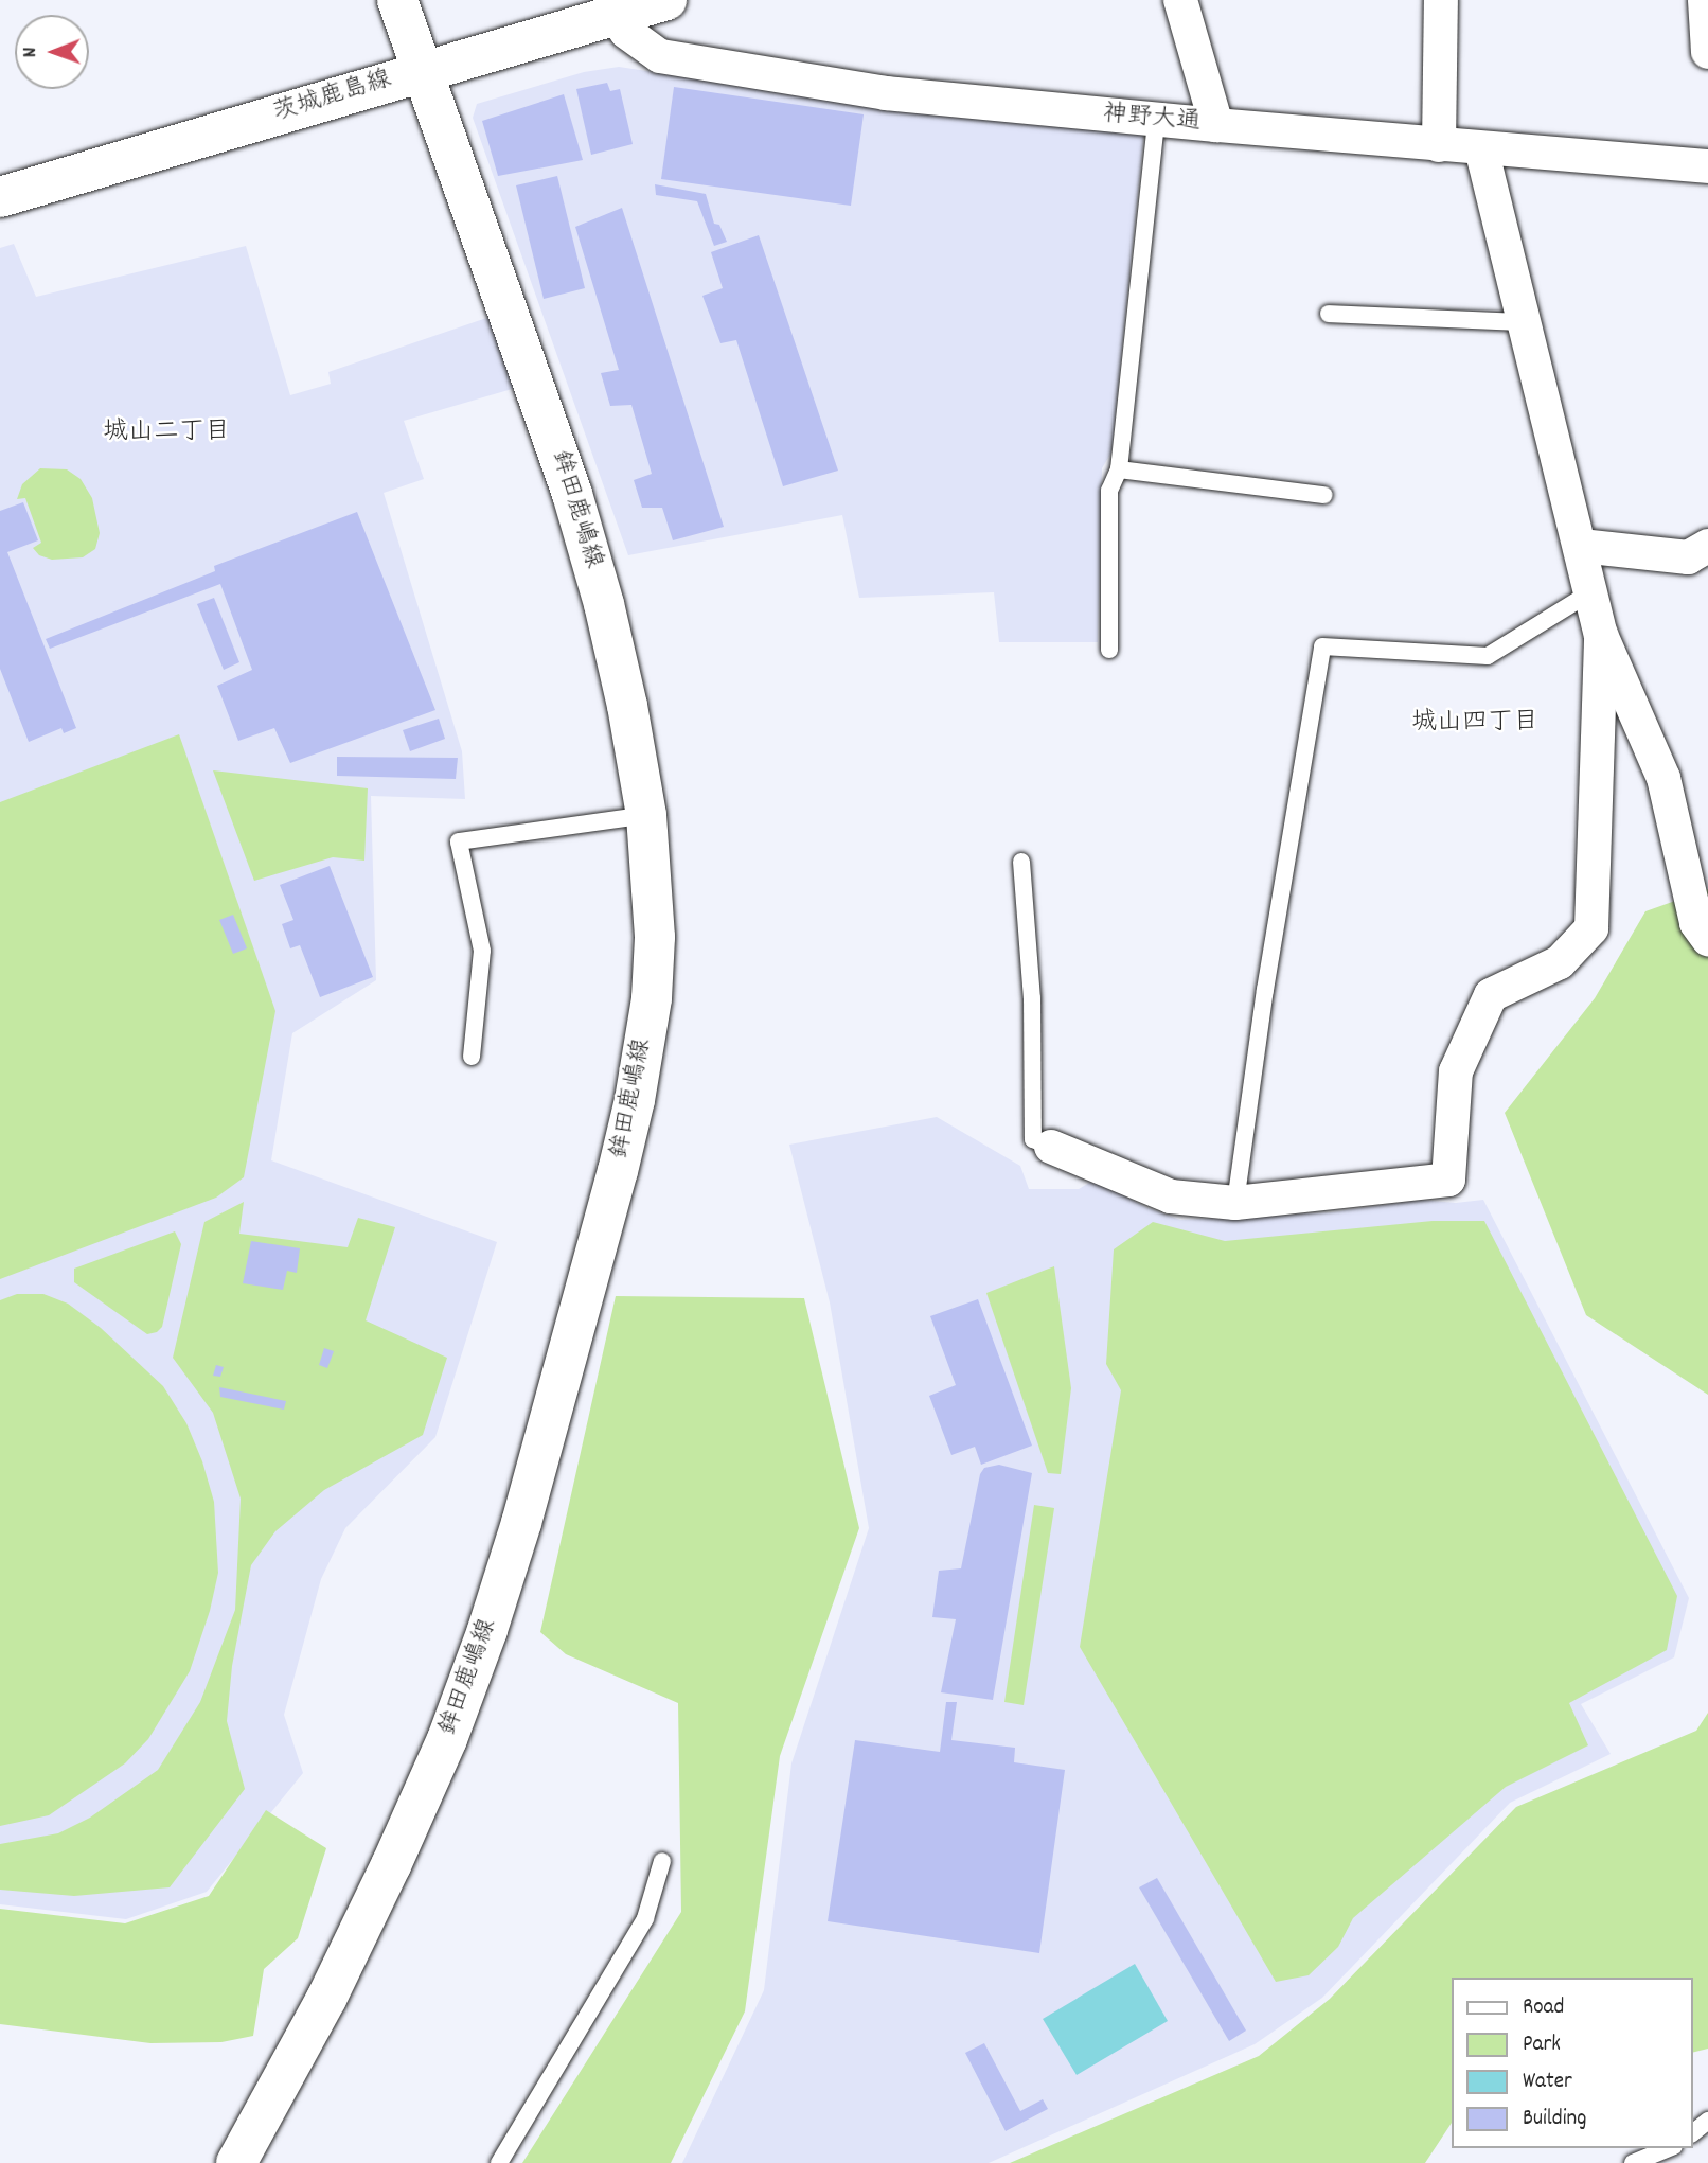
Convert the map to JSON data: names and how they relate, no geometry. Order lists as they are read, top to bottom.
{
  "streets": {
    "main road": ["茨城鹿島線", "鉾田鹿嶋線"],
    "street": ["神野大通"]
  },
  "crossings": [
    ["茨城鹿島線", "神野大通"],
    ["茨城鹿島線", "鉾田鹿嶋線"]
  ],
  "districts": ["城山二丁目", "城山四丁目"],
  "legend": [
    "Road",
    "Park",
    "Water",
    "Building"
  ],
  "north": "left"
}
